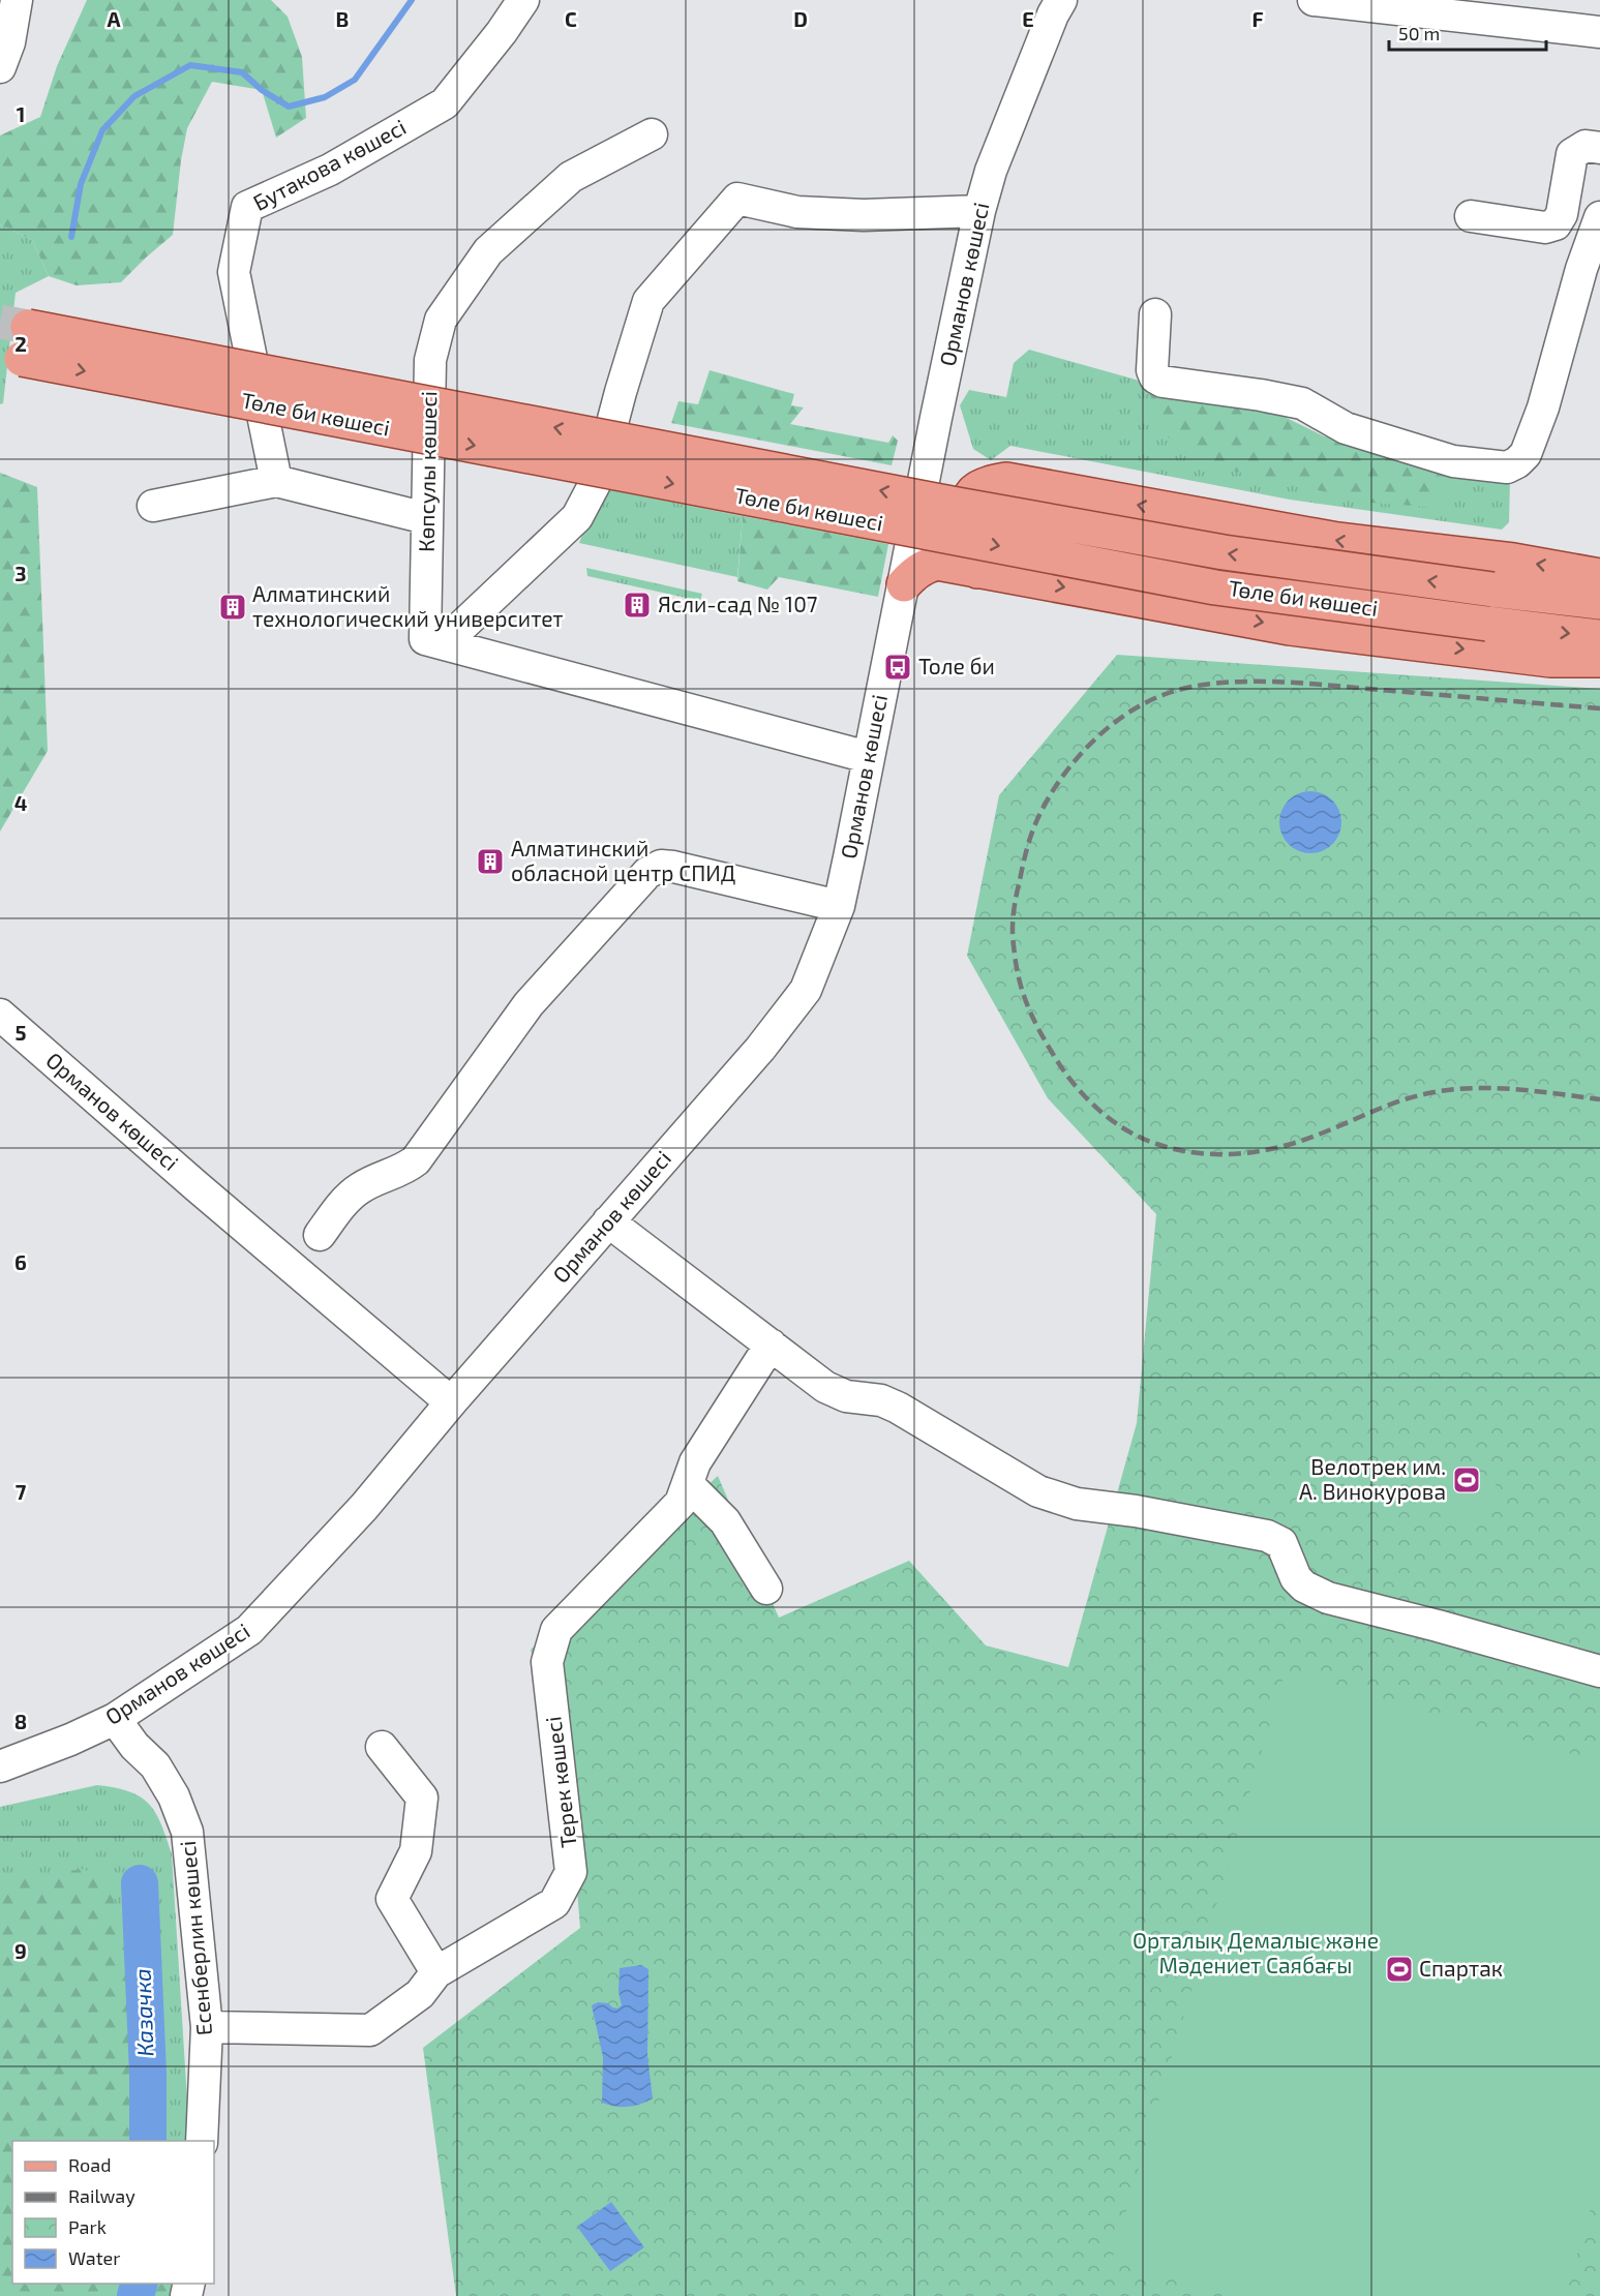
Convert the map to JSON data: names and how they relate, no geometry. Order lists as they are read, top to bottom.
{
  "streets": {
    "main road": ["Төле би көшесі"],
    "street": [
      "Бутакова көшесі",
      "Орманов көшесі",
      "Көпсулы көшесі",
      "Терек көшесі",
      "Есенберлин көшесі"
    ]
  },
  "crossings": [
    ["Орманов көшесі", "Көпсулы көшесі"],
    ["Орманов көшесі", "Есенберлин көшесі"],
    ["Терек көшесі", "Есенберлин көшесі"]
  ],
  "water": ["Казачка"],
  "parks": ["Орталық Демалыс және Мәдениет Саябағы"],
  "places": {
    "building": ["Ясли-сад № 107", "Алматинский технологический университет", "Алматинский обласной центр СПИД"],
    "bus stop": ["Толе би"],
    "sports": ["Велотрек им. А. Винокурова", "Спартак"]
  },
  "legend": [
    "Road",
    "Railway",
    "Park",
    "Water"
  ],
  "scale_bar": "50 m",
  "grid": {
    "columns": [
      "A",
      "B",
      "C",
      "D",
      "E",
      "F"
    ],
    "rows": [
      "1",
      "2",
      "3",
      "4",
      "5",
      "6",
      "7",
      "8",
      "9"
    ]
  }
}
